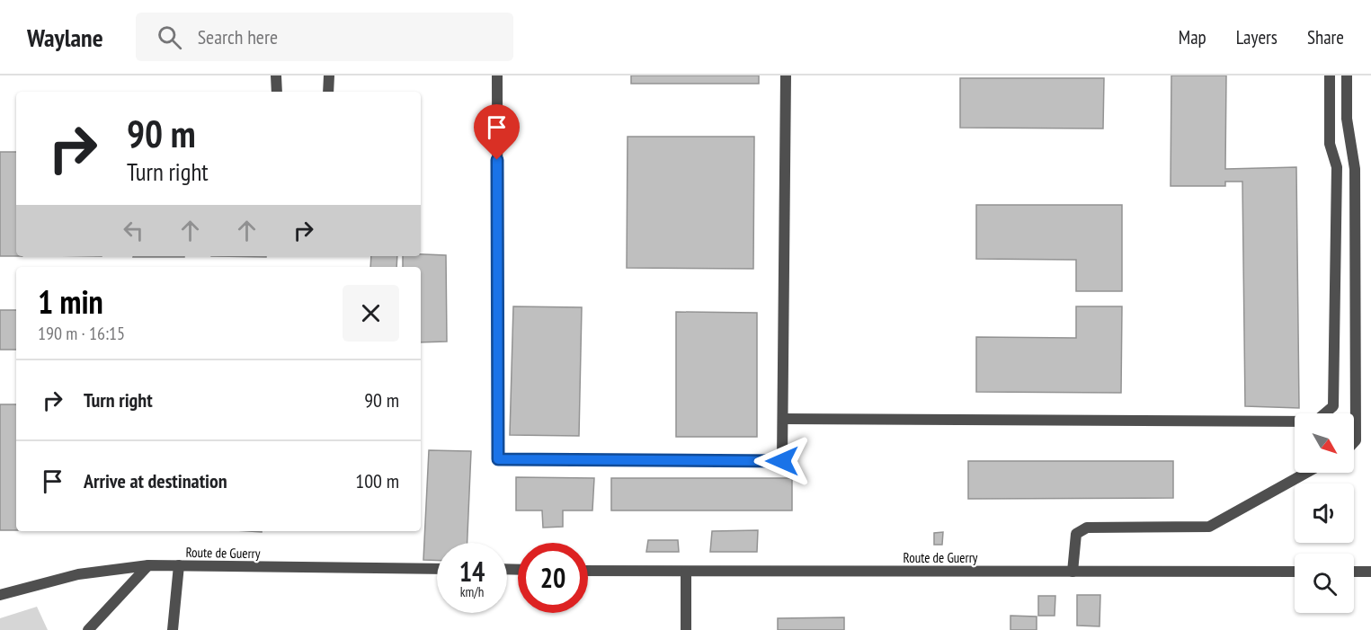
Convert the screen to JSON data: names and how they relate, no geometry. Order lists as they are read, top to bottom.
{
  "streets": {
    "street": ["Route de Guerry"]
  },
  "north": "bottom right",
  "page": {
    "header": "Waylane",
    "search": "Search here",
    "nav": ["Map", "Layers", "Share"],
    "turn": ["90 m", "Turn right"],
    "heading": ["1 min", "190 m · 16:15"],
    "list": [
      {
        "name": "Turn right",
        "value": "90 m"
      },
      {
        "name": "Arrive at destination",
        "value": "100 m"
      }
    ],
    "speed": "14 km/h",
    "limit": "20"
  }
}
